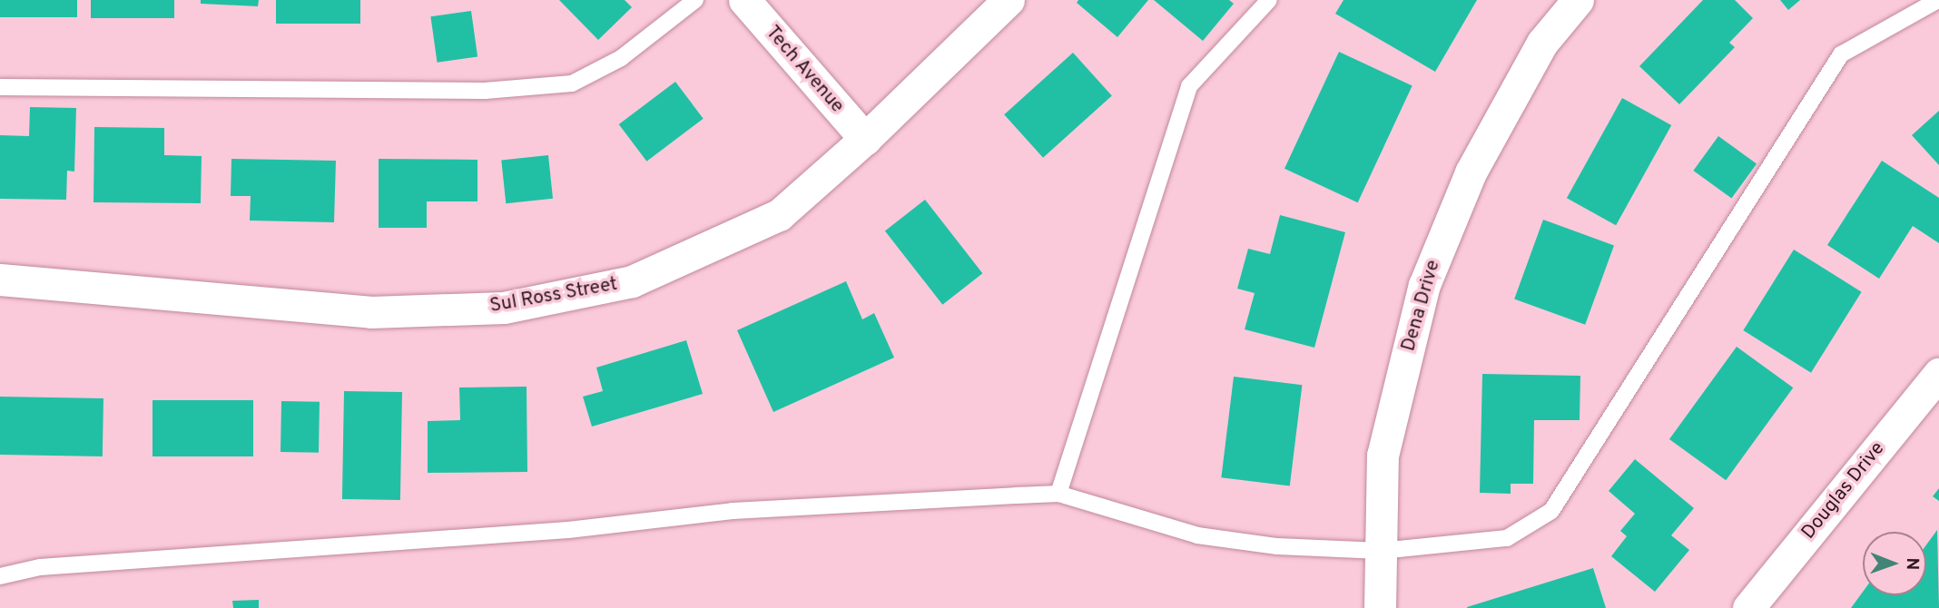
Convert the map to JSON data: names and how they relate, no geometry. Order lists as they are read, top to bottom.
{
  "streets": {
    "street": [
      "Tech Avenue",
      "Sul Ross Street",
      "Dena Drive",
      "Douglas Drive"
    ]
  },
  "crossings": [
    ["Tech Avenue", "Sul Ross Street"]
  ],
  "north": "right"
}
